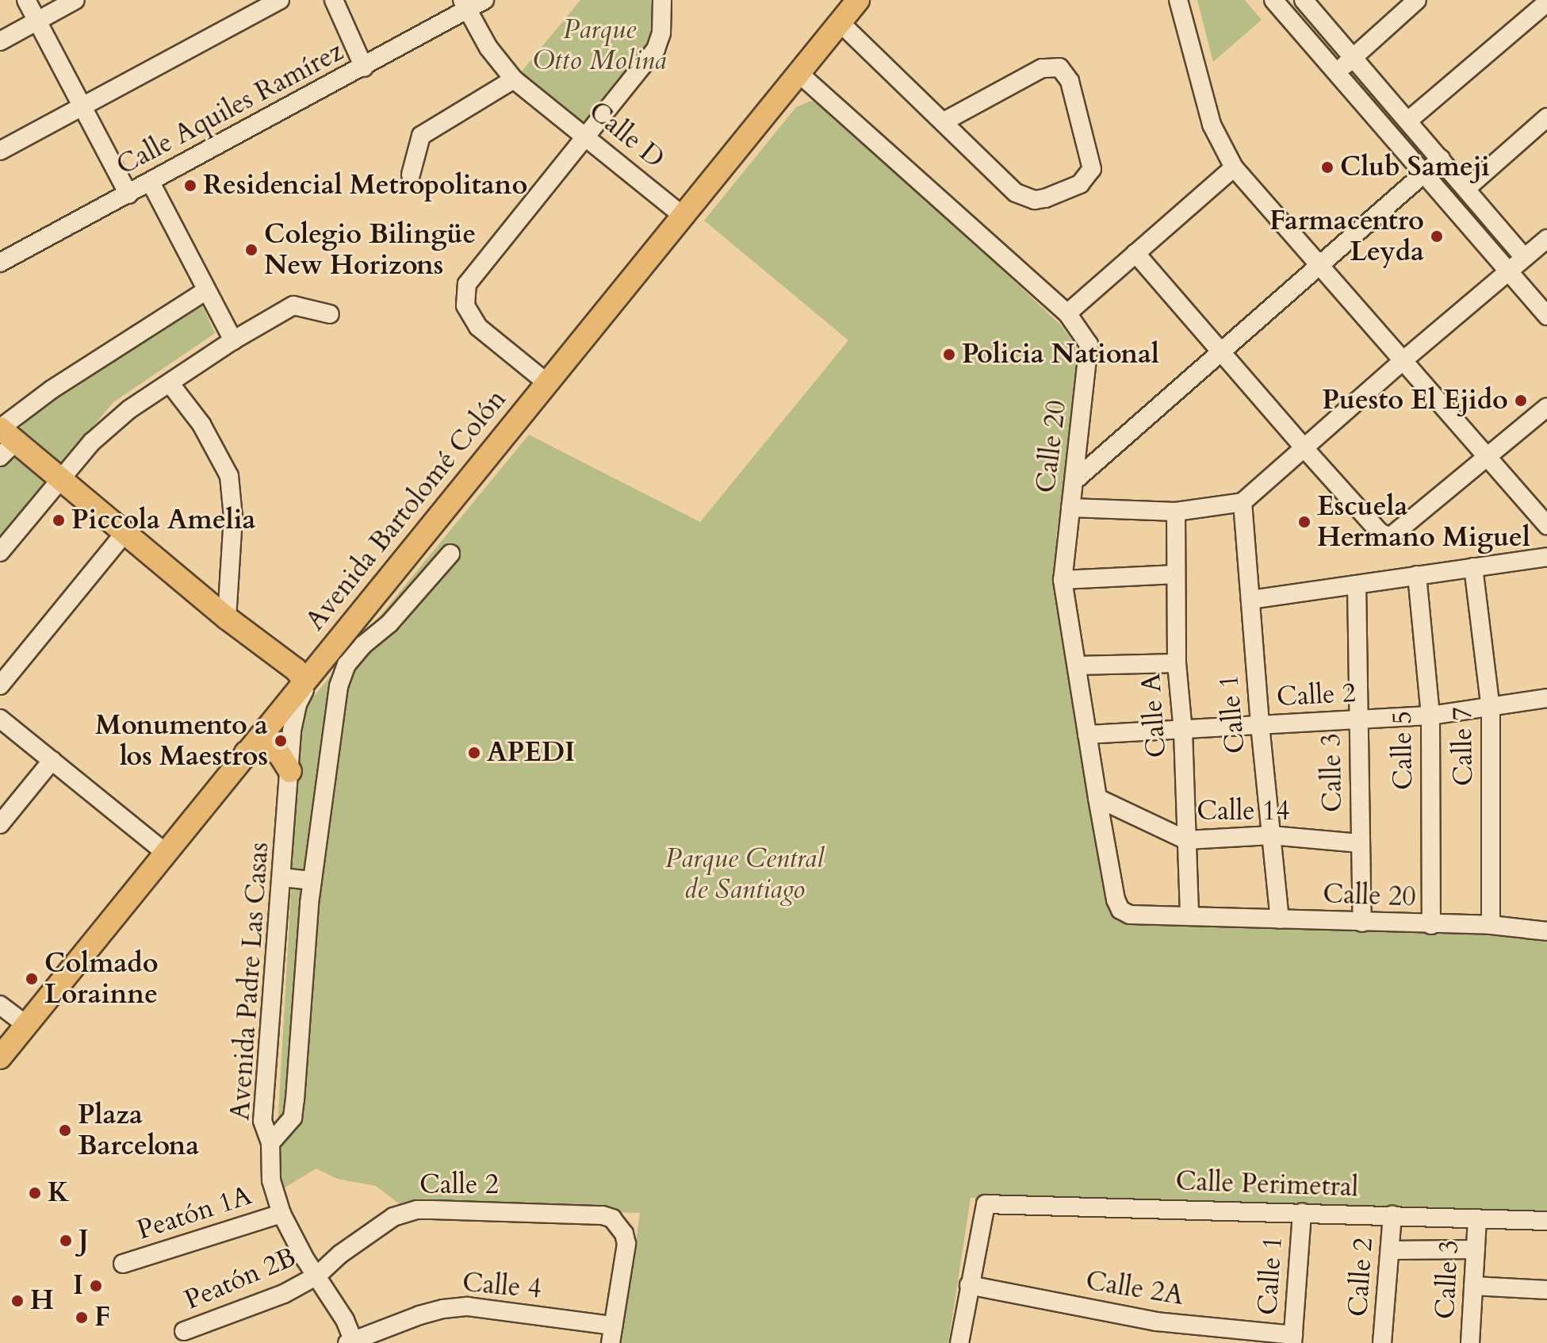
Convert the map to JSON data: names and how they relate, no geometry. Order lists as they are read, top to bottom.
{
  "streets": {
    "main road": ["Avenida Bartolomé Colón"],
    "street": [
      "Calle Aquiles Ramírez",
      "Calle D",
      "Calle 20",
      "Calle 2",
      "Calle 1",
      "Calle A",
      "Calle 7",
      "Calle 5",
      "Calle 3",
      "Calle 14",
      "Avenida Padre Las Casas",
      "Calle Perimetral",
      "Peatón 1A",
      "Peatón 2B",
      "Calle 4",
      "Calle 2A"
    ]
  },
  "crossings": [
    ["Calle Aquiles Ramírez", "Calle D"],
    ["Calle D", "Avenida Bartolomé Colón"],
    ["Calle 20", "Avenida Bartolomé Colón"],
    ["Calle 20", "Calle 2"],
    ["Calle 20", "Calle 1"],
    ["Calle 20", "Calle A"],
    ["Calle 20", "Calle 7"],
    ["Calle 20", "Calle 5"],
    ["Calle 20", "Calle 3"],
    ["Calle 20", "Calle 14"],
    ["Avenida Bartolomé Colón", "Avenida Padre Las Casas"],
    ["Calle 2", "Calle 1"],
    ["Calle 2", "Calle A"],
    ["Calle 2", "Calle 7"],
    ["Calle 2", "Calle 5"],
    ["Calle 2", "Calle 3"],
    ["Calle 2", "Avenida Padre Las Casas"],
    ["Calle 2", "Calle Perimetral"],
    ["Calle 2", "Peatón 2B"],
    ["Calle 2", "Calle 4"],
    ["Calle 1", "Calle 14"],
    ["Calle 1", "Calle Perimetral"],
    ["Calle 1", "Calle 2A"],
    ["Calle A", "Calle 14"],
    ["Calle 3", "Calle 14"],
    ["Calle 3", "Calle Perimetral"],
    ["Avenida Padre Las Casas", "Peatón 1A"],
    ["Avenida Padre Las Casas", "Peatón 2B"],
    ["Avenida Padre Las Casas", "Calle 4"],
    ["Calle Perimetral", "Calle 2A"]
  ],
  "parks": ["Parque Otto Molina", "Parque Central de Santiago"],
  "places": [
    "Club Sameji",
    "Residencial Metropolitano",
    "Farmacentro Leyda",
    "Colegio Bilingüe New Horizons",
    "Policia National",
    "Puesto El Ejido",
    "Piccola Amelia",
    "Escuela Hermano Miguel",
    "Monumento a los Maestros",
    "APEDI",
    "Colmado Lorainne",
    "Plaza Barcelona",
    "K",
    "J",
    "I",
    "H",
    "F"
  ]
}
